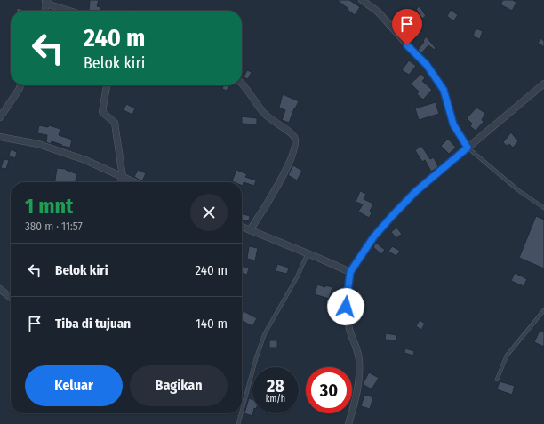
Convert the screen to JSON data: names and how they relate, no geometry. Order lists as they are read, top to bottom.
{
  "page": {
    "turn": ["240 m", "Belok kiri"],
    "heading": ["1 mnt", "380 m · 11:57"],
    "list": [
      {
        "name": "Belok kiri",
        "value": "240 m"
      },
      {
        "name": "Tiba di tujuan",
        "value": "140 m"
      }
    ],
    "buttons": ["Keluar", "Bagikan"],
    "speed": "28 km/h",
    "limit": "30"
  }
}
